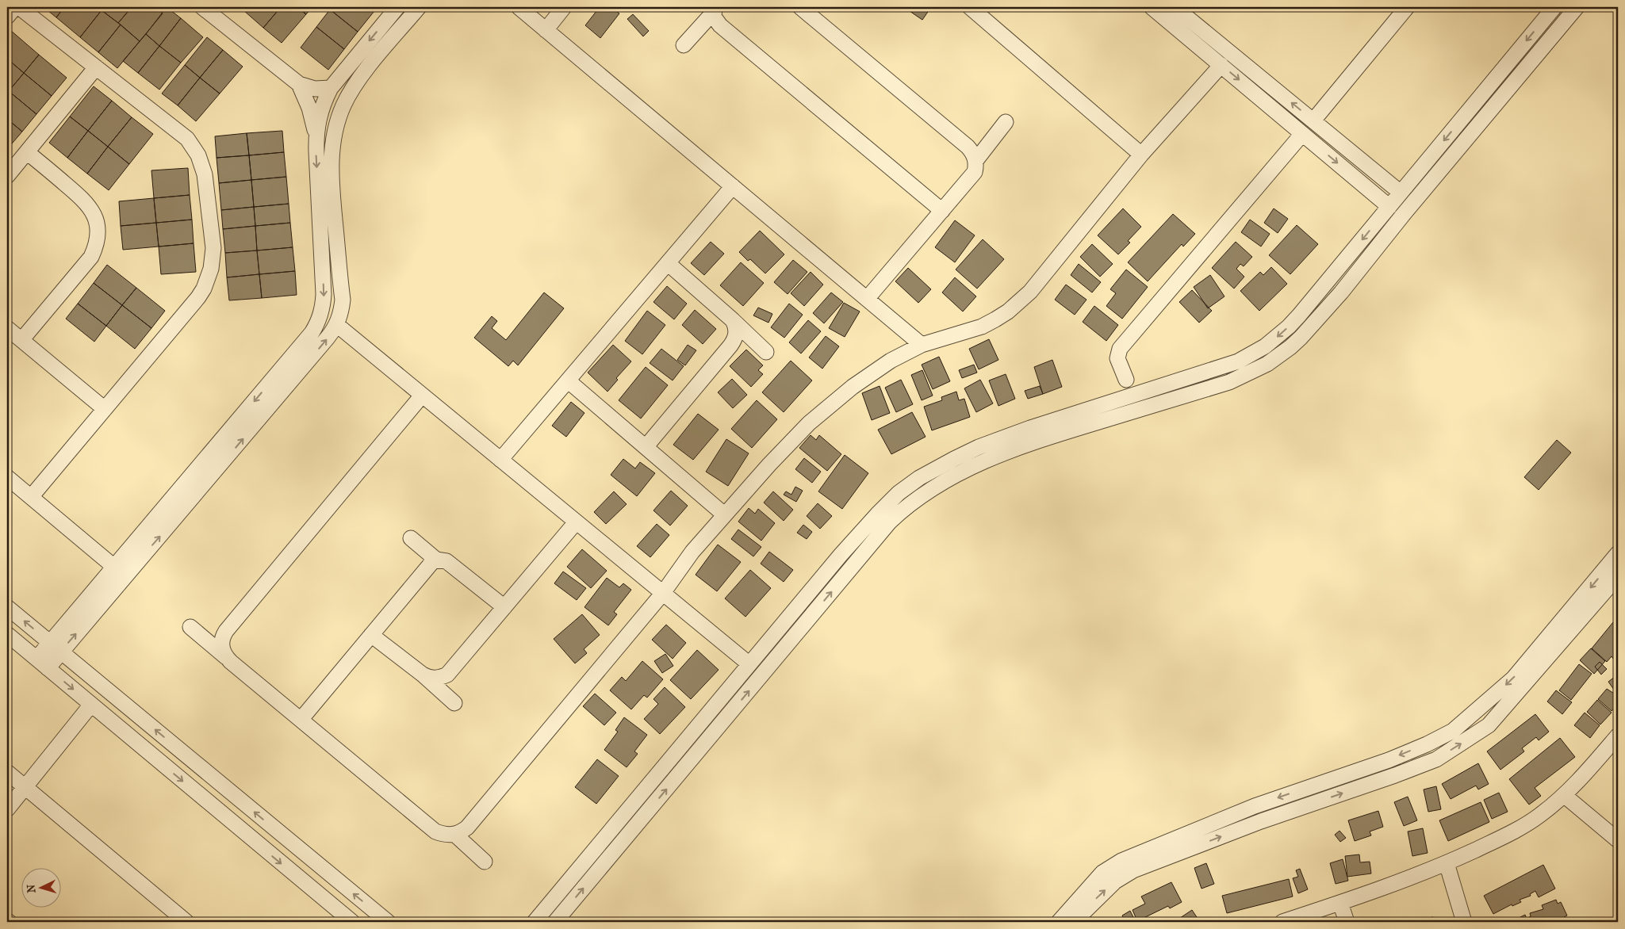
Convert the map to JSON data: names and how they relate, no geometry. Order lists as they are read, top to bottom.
{
  "north": "left"
}
